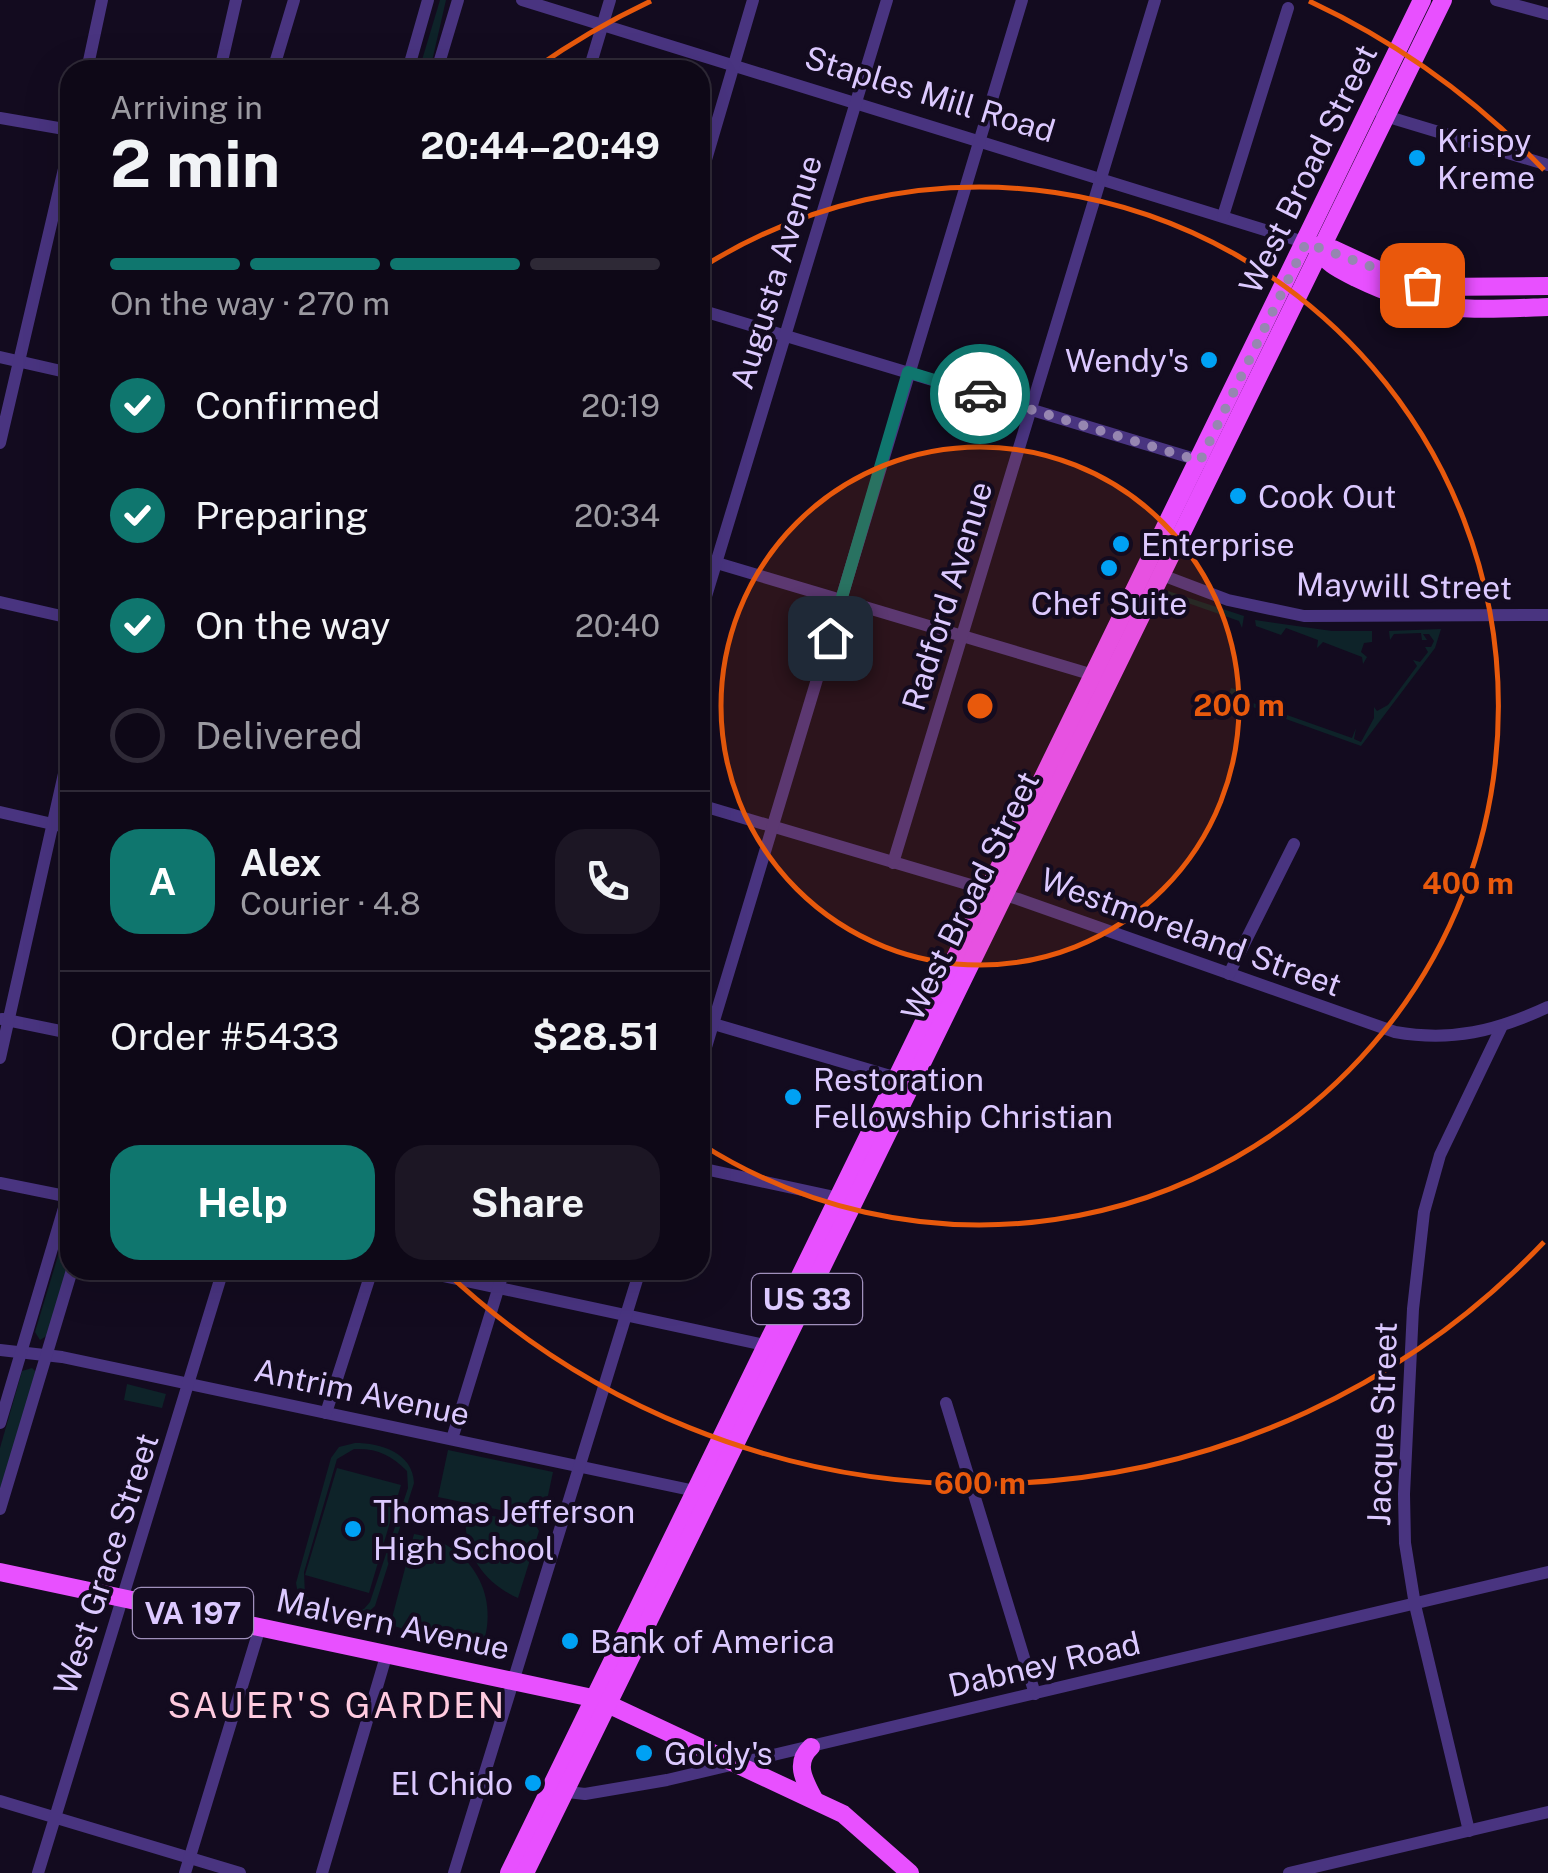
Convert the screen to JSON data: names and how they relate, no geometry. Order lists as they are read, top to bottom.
{
  "streets": {
    "main road": [
      "Staples Mill Road",
      "West Broad Street",
      "US 33",
      "VA 197",
      "Malvern Avenue"
    ],
    "street": [
      "Augusta Avenue",
      "Maywill Street",
      "Radford Avenue",
      "Westmoreland Street",
      "Antrim Avenue",
      "Jacque Street",
      "West Grace Street",
      "Dabney Road"
    ]
  },
  "crossings": [
    ["Staples Mill Road", "West Broad Street"],
    ["Staples Mill Road", "Augusta Avenue"],
    ["Staples Mill Road", "Radford Avenue"],
    ["West Broad Street", "Maywill Street"],
    ["West Broad Street", "Westmoreland Street"],
    ["West Broad Street", "Antrim Avenue"],
    ["West Broad Street", "VA 197"],
    ["West Broad Street", "Malvern Avenue"],
    ["West Broad Street", "Dabney Road"],
    ["Radford Avenue", "Westmoreland Street"],
    ["Westmoreland Street", "Jacque Street"],
    ["Antrim Avenue", "West Grace Street"],
    ["Jacque Street", "Dabney Road"],
    ["West Grace Street", "Malvern Avenue"],
    ["VA 197", "Malvern Avenue"],
    ["VA 197", "Dabney Road"]
  ],
  "districts": ["SAUER'S GARDEN"],
  "places": [
    "Krispy Kreme",
    "Wendy's",
    "Cook Out",
    "Enterprise",
    "Chef Suite",
    "Restoration Fellowship Christian",
    "Thomas Jefferson High School",
    "Bank of America",
    "Goldy's",
    "El Chido"
  ],
  "page": {
    "heading": ["2 min", "Arriving in", "20:44–20:49"],
    "panel": [
      "Alex",
      "Courier · 4.8",
      "Order #5433",
      "$28.51"
    ],
    "bar": "On the way · 270 m",
    "list": [
      ["Confirmed", "20:19"],
      ["Preparing", "20:34"],
      ["On the way", "20:40"],
      "Delivered"
    ],
    "round": "A",
    "buttons": ["Help", "Share"]
  },
  "rings": ["200 m", "400 m", "600 m"]
}
